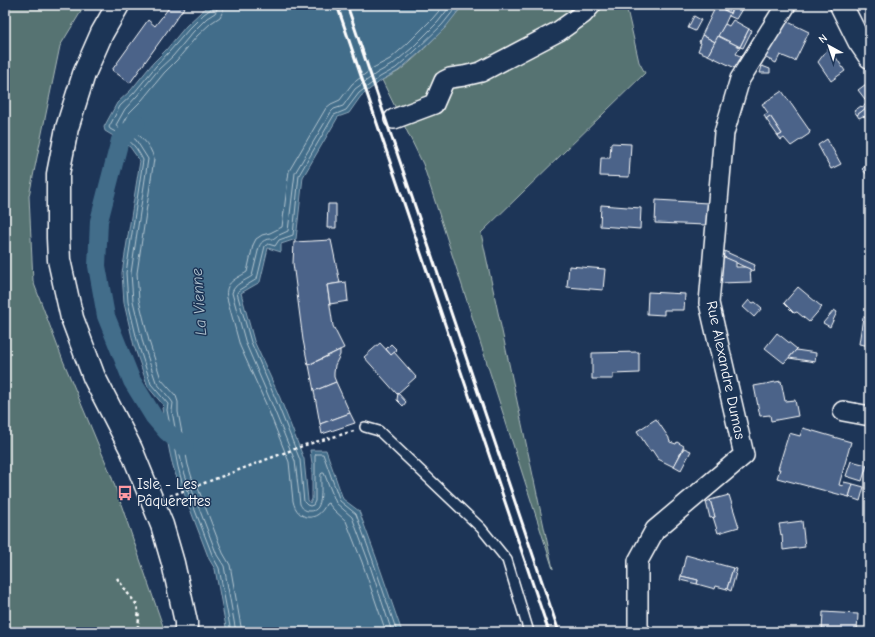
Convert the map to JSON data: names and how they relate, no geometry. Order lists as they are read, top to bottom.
{
  "streets": {
    "street": ["Rue Alexandre Dumas"]
  },
  "water": ["La Vienne"],
  "places": {
    "bus stop": ["Isle - Les Pâquerettes"]
  },
  "north": "top left"
}
